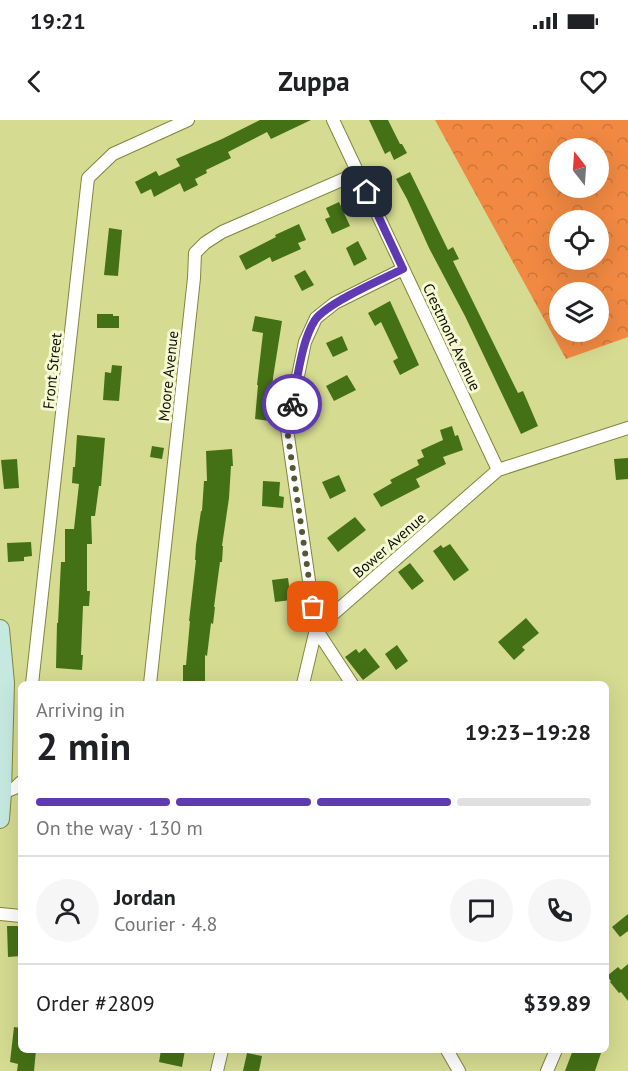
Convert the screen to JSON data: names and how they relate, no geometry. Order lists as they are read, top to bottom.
{
  "streets": {
    "street": [
      "Crestmont Avenue",
      "Front Street",
      "Moore Avenue",
      "Bower Avenue"
    ]
  },
  "crossings": [
    ["Crestmont Avenue", "Moore Avenue"],
    ["Crestmont Avenue", "Bower Avenue"]
  ],
  "north": "top",
  "page": {
    "status": "19:21",
    "header": "Zuppa",
    "heading": ["2 min", "Arriving in", "19:23–19:28"],
    "panel": [
      "Jordan",
      "Courier · 4.8",
      "Order #2809",
      "$39.89"
    ],
    "bar": "On the way · 130 m"
  }
}
